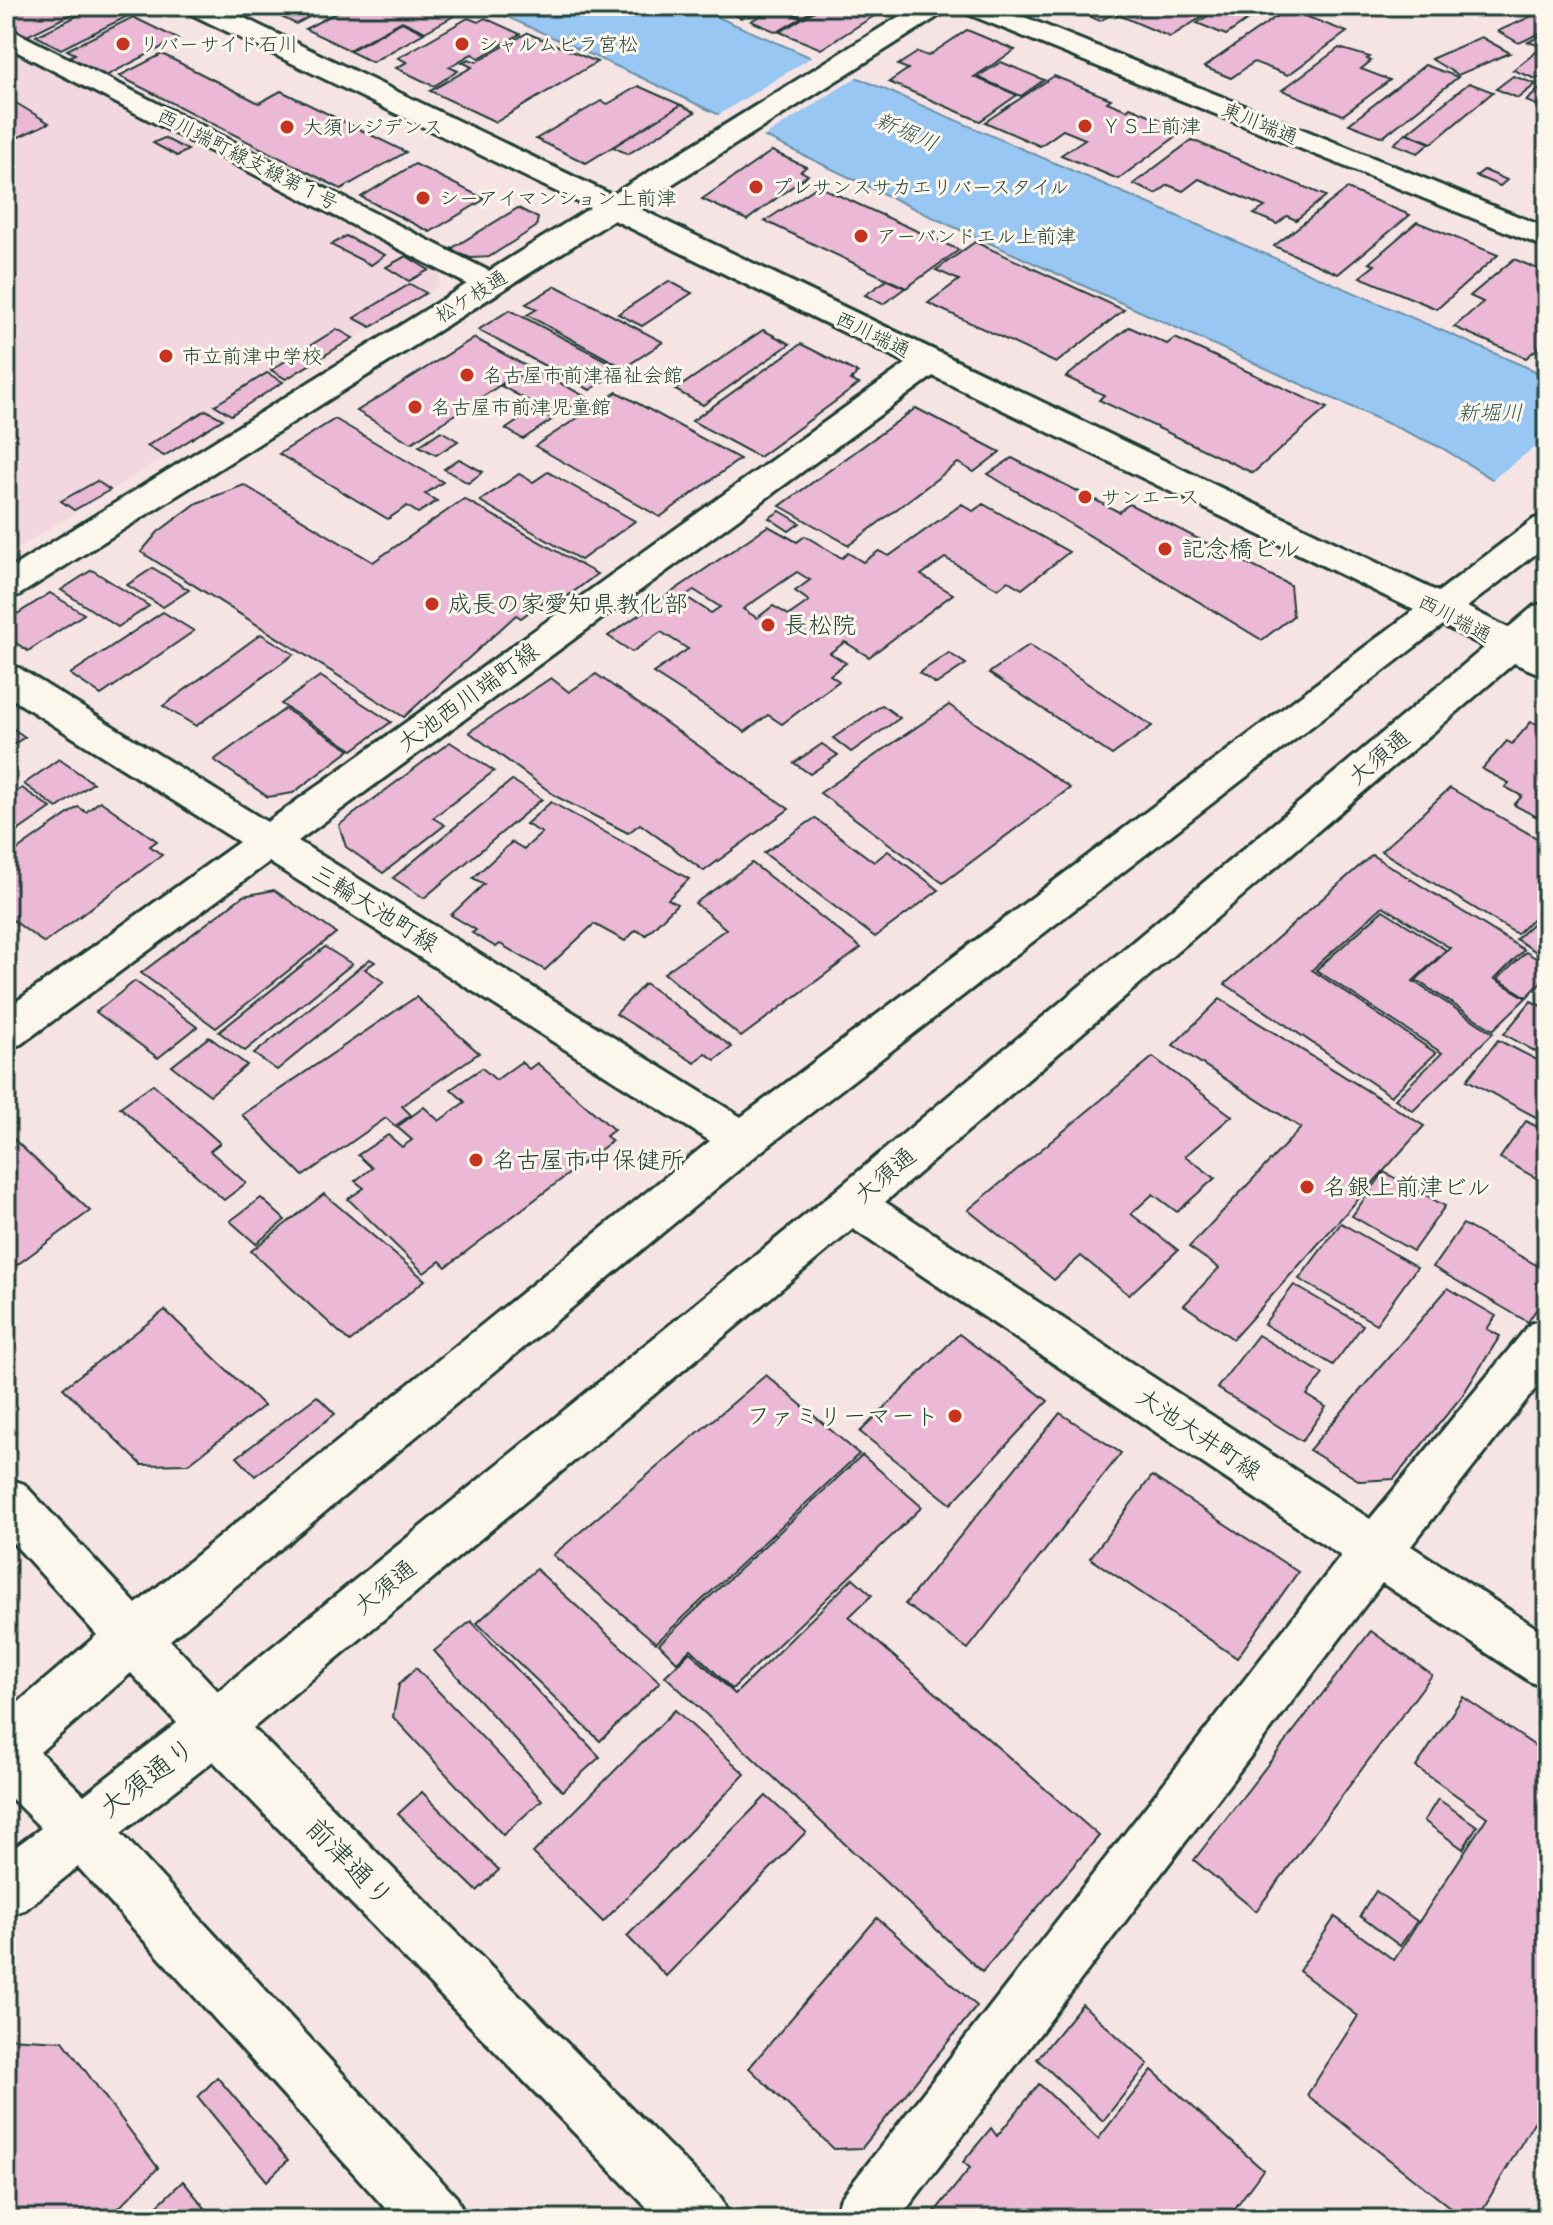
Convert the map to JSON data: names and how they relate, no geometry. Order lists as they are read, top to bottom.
{
  "streets": {
    "street": [
      "東川端通",
      "西川端町線支線第１号",
      "松ケ枝通",
      "西川端通",
      "大池西川端町線",
      "大須通",
      "三輪大池町線",
      "大池大井町線",
      "大須通り",
      "前津通り"
    ]
  },
  "crossings": [
    ["西川端町線支線第１号", "松ケ枝通"],
    ["松ケ枝通", "西川端通"],
    ["西川端通", "大池西川端町線"],
    ["西川端通", "大須通"],
    ["大池西川端町線", "三輪大池町線"],
    ["大須通", "大池大井町線"],
    ["大須通", "大須通り"],
    ["大須通", "前津通り"],
    ["大須通り", "前津通り"]
  ],
  "water": ["新堀川"],
  "places": [
    "リバーサイド石川",
    "シャルムビラ宮松",
    "ＹＳ上前津",
    "大須レジデンス",
    "プレサンスサカエリバースタイル",
    "シーアイマンション上前津",
    "アーバンドエル上前津",
    "市立前津中学校",
    "名古屋市前津福祉会館",
    "名古屋市前津児童館",
    "サンエース",
    "記念橋ビル",
    "成長の家愛知県教化部",
    "長松院",
    "名古屋市中保健所",
    "名銀上前津ビル",
    "ファミリーマート"
  ]
}
